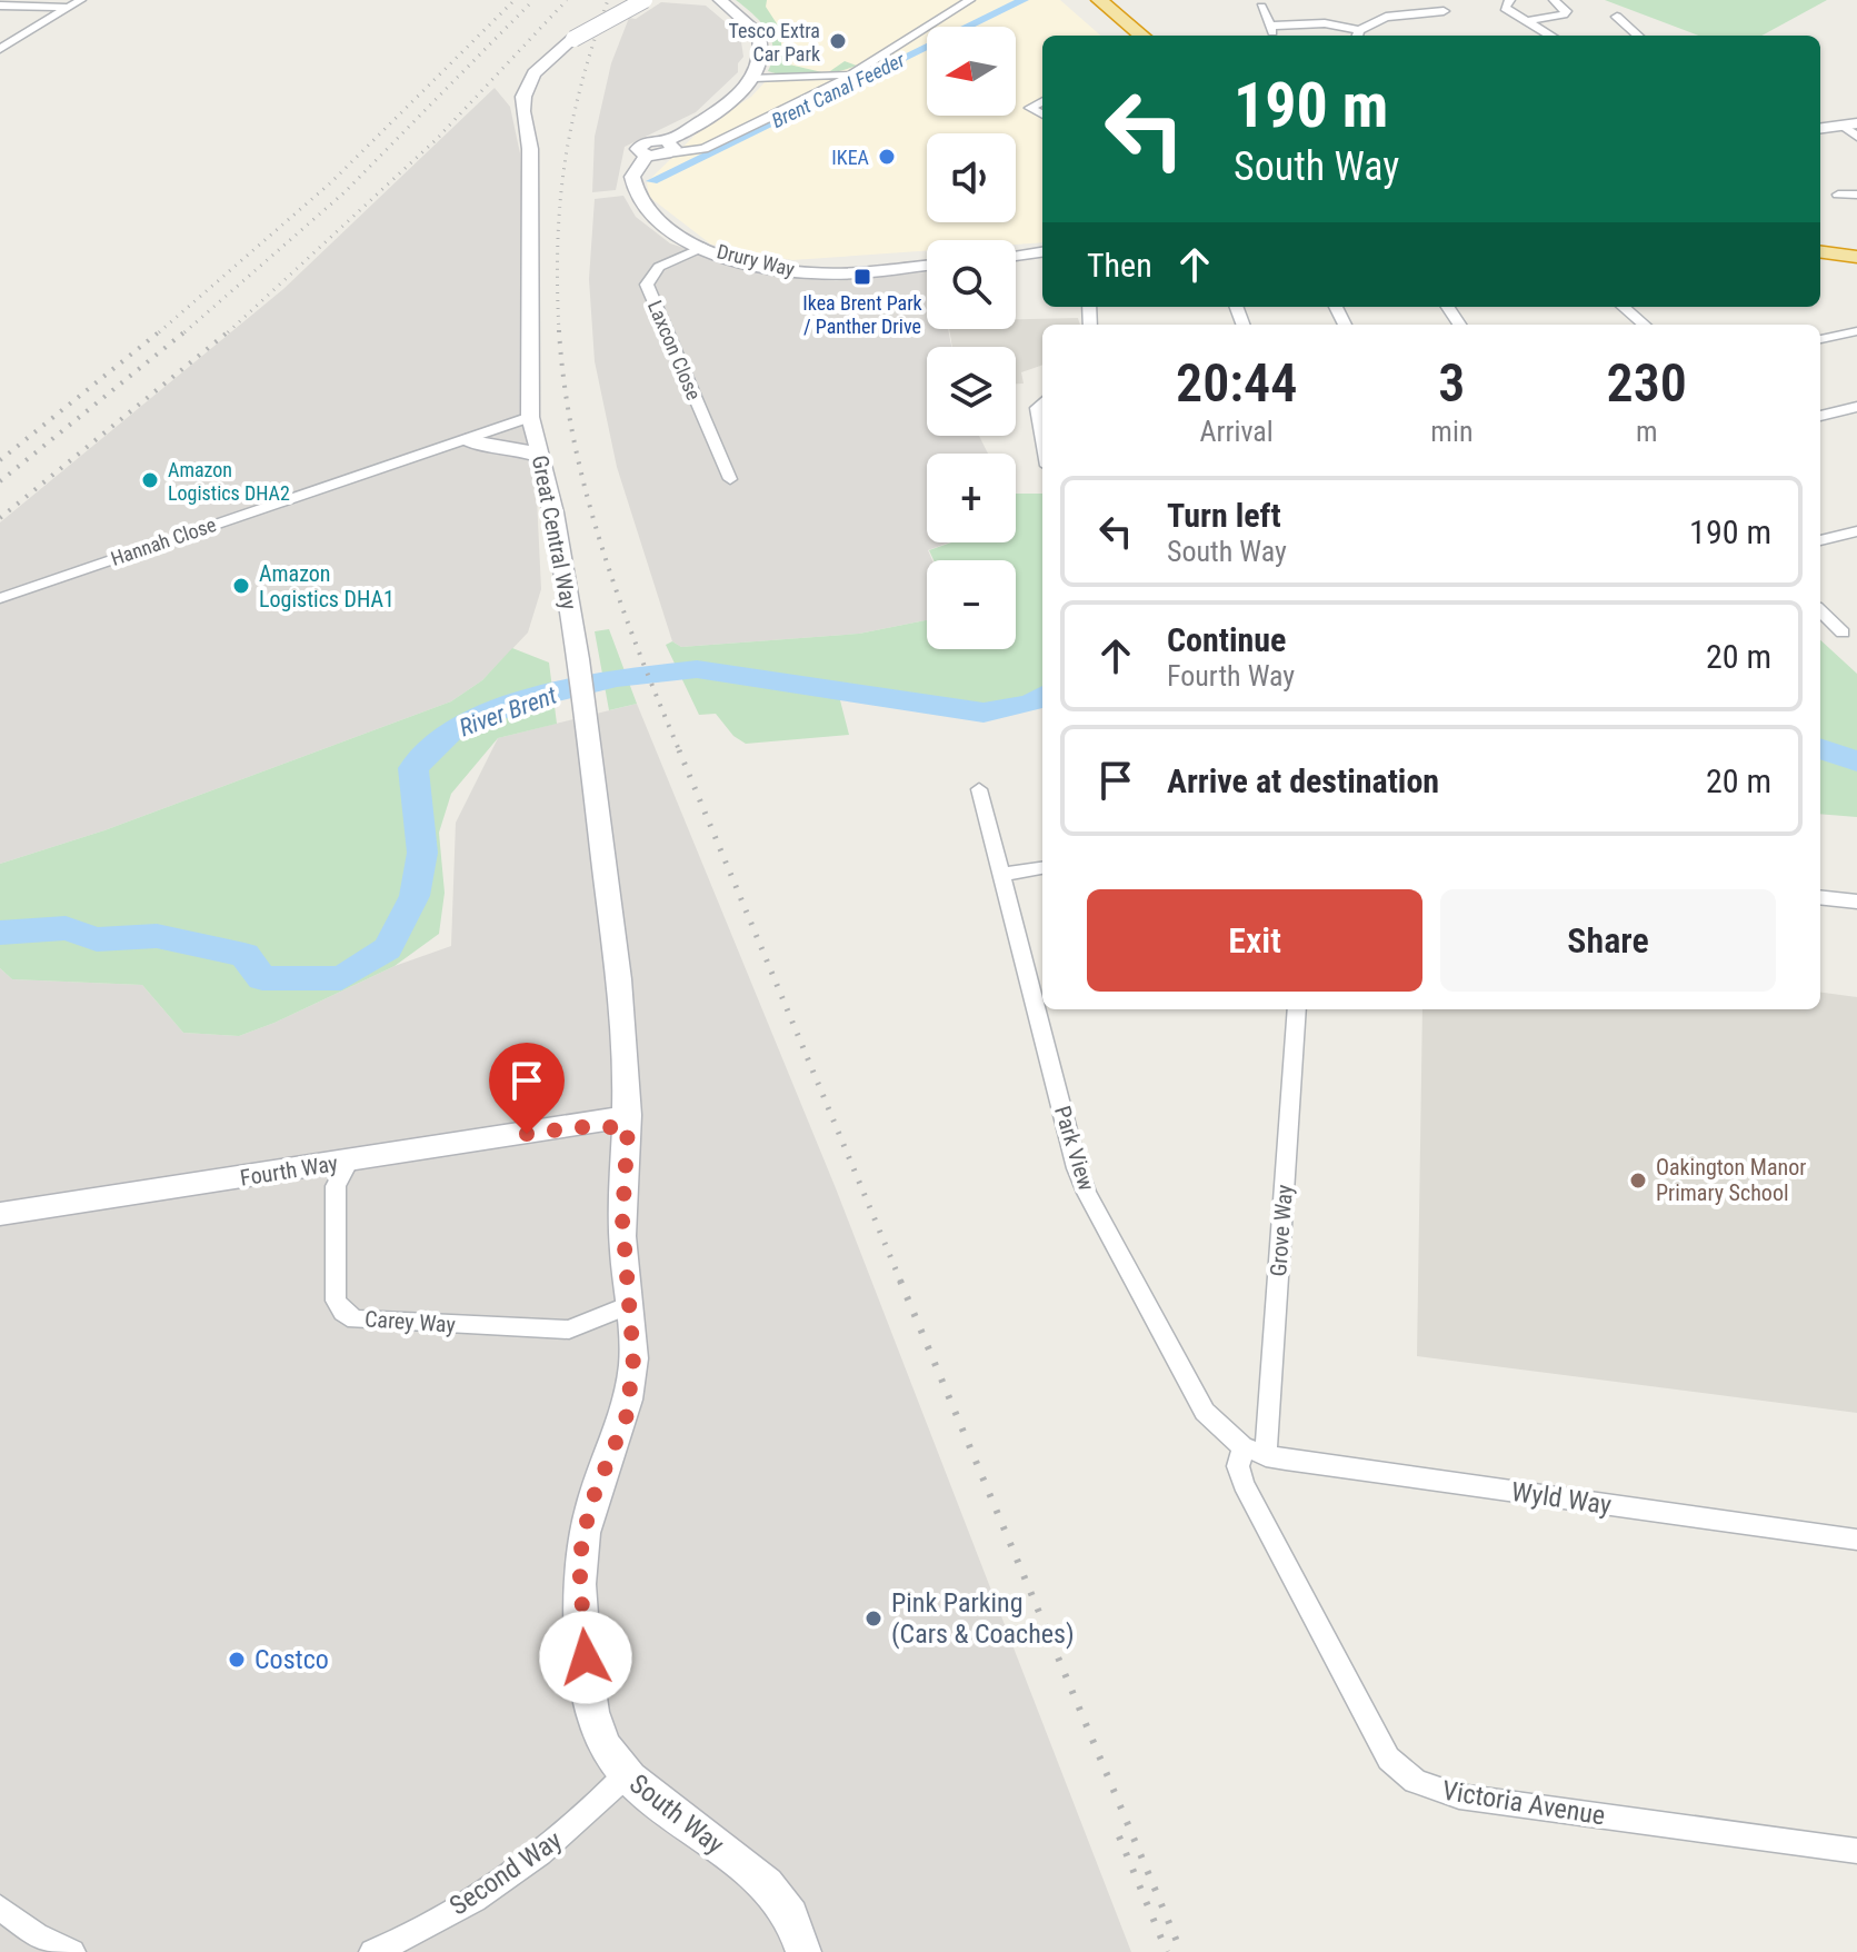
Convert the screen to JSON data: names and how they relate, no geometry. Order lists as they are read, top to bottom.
{
  "streets": {
    "main road": [
      "Drury Way",
      "Great Central Way",
      "Fourth Way",
      "South Way"
    ],
    "street": [
      "Laxcon Close",
      "Hannah Close",
      "Park View",
      "Grove Way",
      "Carey Way",
      "Wyld Way",
      "Victoria Avenue",
      "Second Way"
    ]
  },
  "crossings": [
    ["Drury Way", "Laxcon Close"],
    ["Great Central Way", "Hannah Close"],
    ["Great Central Way", "Fourth Way"],
    ["Great Central Way", "South Way"],
    ["Park View", "Grove Way"],
    ["Park View", "Wyld Way"],
    ["Park View", "Victoria Avenue"],
    ["Fourth Way", "Carey Way"],
    ["Fourth Way", "South Way"],
    ["Grove Way", "Wyld Way"],
    ["Grove Way", "Victoria Avenue"],
    ["Carey Way", "South Way"],
    ["Wyld Way", "Victoria Avenue"],
    ["South Way", "Second Way"]
  ],
  "water": ["Brent Canal Feeder", "River Brent"],
  "places": {
    "other": [
      "Tesco Extra Car Park",
      "IKEA",
      "Amazon Logistics DHA2",
      "Amazon Logistics DHA1",
      "Oakington Manor Primary School",
      "Pink Parking (Cars & Coaches)",
      "Costco"
    ],
    "transit": ["Ikea Brent Park / Panther Drive"]
  },
  "north": "left",
  "page": {
    "map_buttons": ["+", "−"],
    "turn": ["190 m", "South Way"],
    "then": "Then",
    "eta": [
      "20:44",
      "Arrival",
      "3",
      "min",
      "230",
      "m"
    ],
    "list": [
      {
        "name": "Turn left",
        "note": "South Way",
        "value": "190 m"
      },
      {
        "name": "Continue",
        "note": "Fourth Way",
        "value": "20 m"
      },
      {
        "name": "Arrive at destination",
        "value": "20 m"
      }
    ],
    "buttons": ["Exit", "Share"]
  }
}
